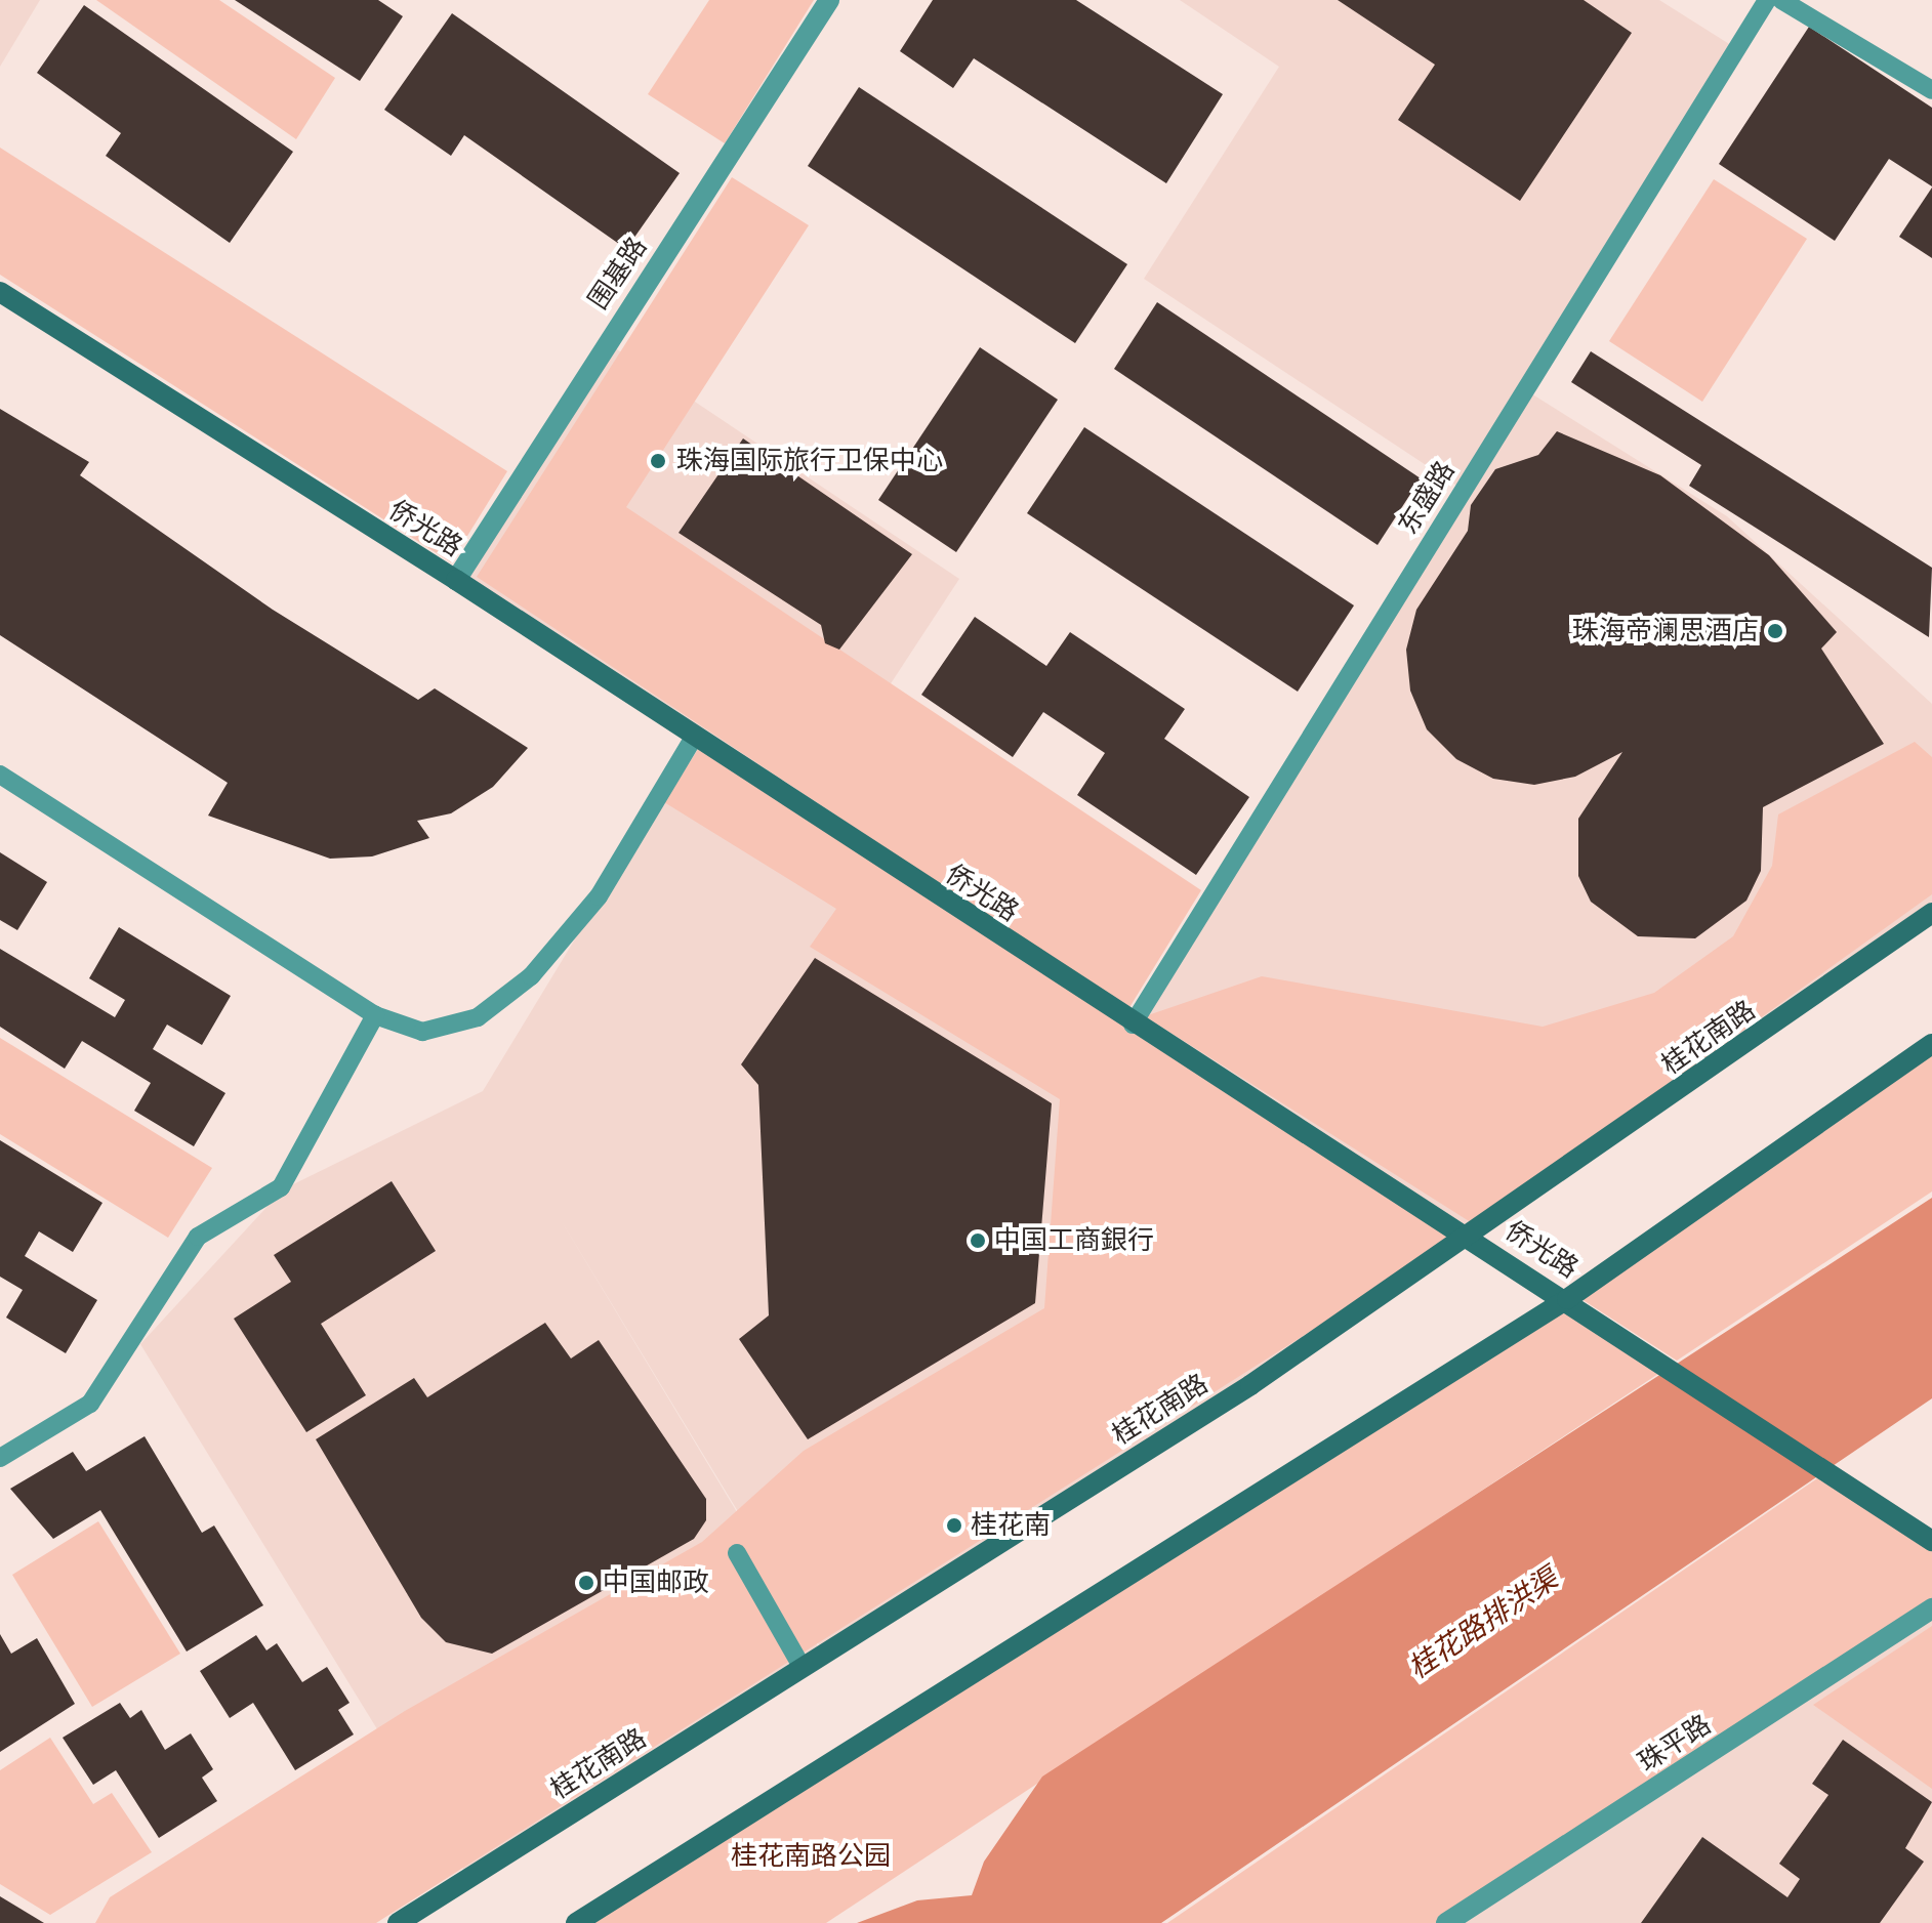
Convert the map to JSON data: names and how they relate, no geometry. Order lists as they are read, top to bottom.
{
  "streets": {
    "main road": ["侨光路", "桂花南路"],
    "street": ["围基路", "珠平路"],
    "lane": ["东盛路"]
  },
  "crossings": [
    ["围基路", "侨光路"],
    ["东盛路", "侨光路"],
    ["侨光路", "桂花南路"]
  ],
  "water": ["桂花路排洪渠"],
  "parks": ["桂花南路公园"],
  "places": [
    "珠海国际旅行卫保中心",
    "珠海帝澜思酒店",
    "中国工商銀行",
    "桂花南",
    "中国邮政"
  ]
}
